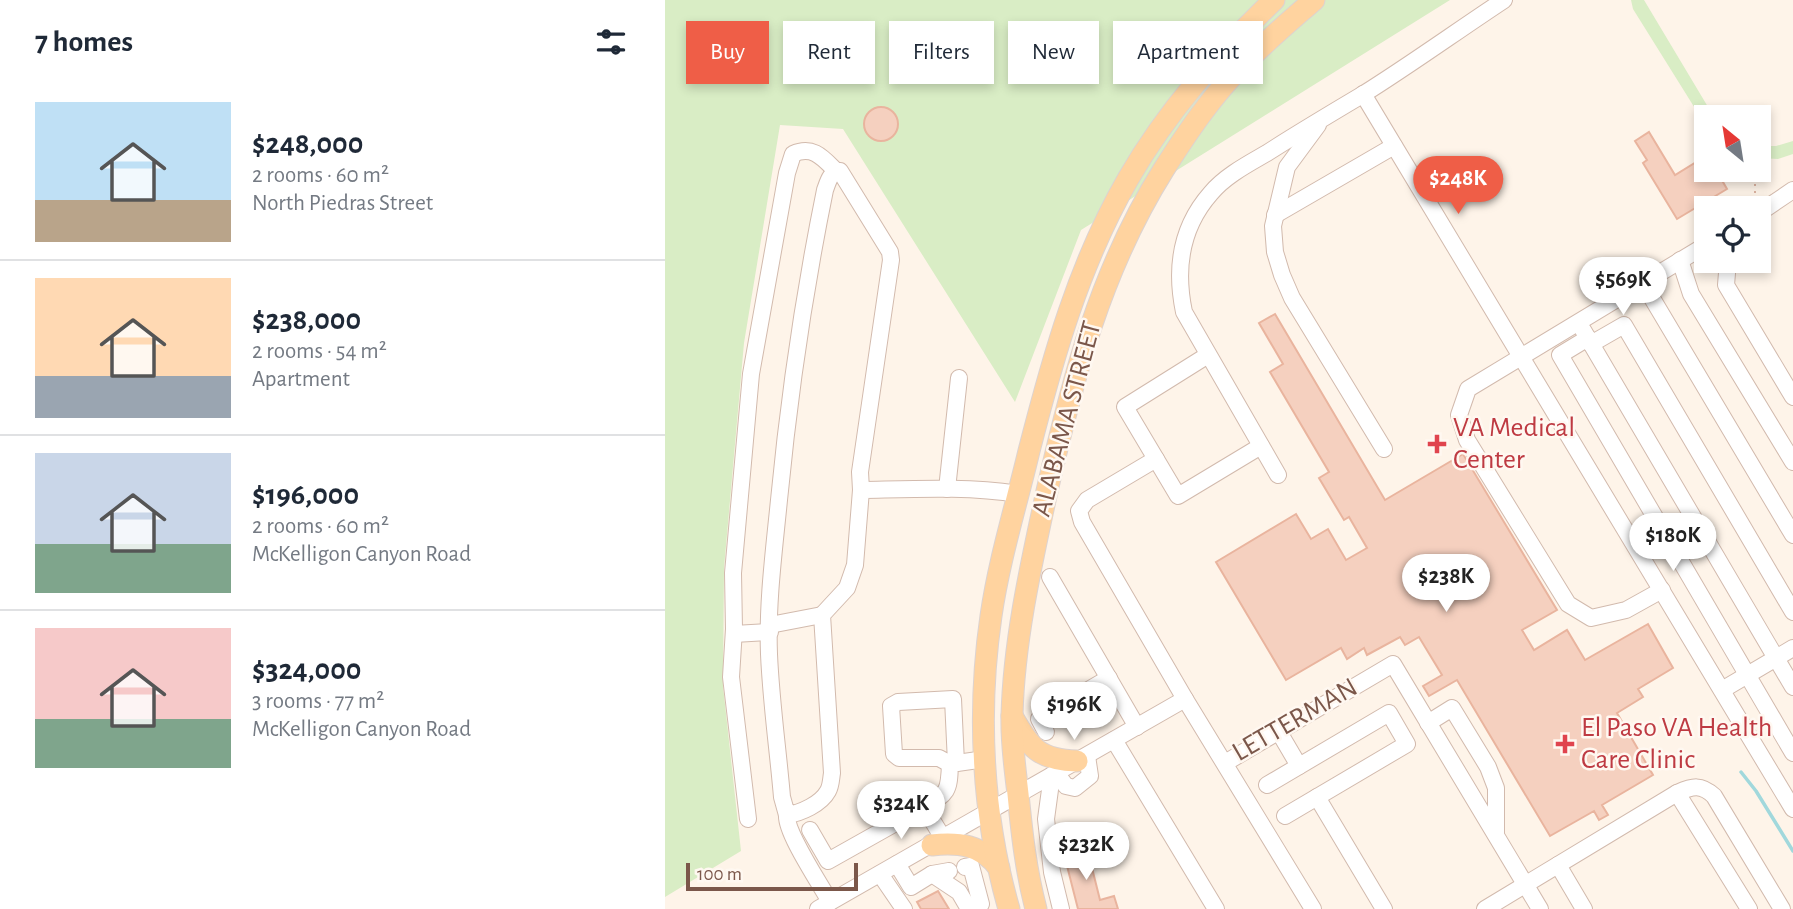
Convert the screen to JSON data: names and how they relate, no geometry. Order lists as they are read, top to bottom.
{
  "streets": {
    "main road": ["ALABAMA STREET"],
    "street": ["LETTERMAN"]
  },
  "places": {
    "health": ["VA Medical Center", "El Paso VA Health Care Clinic"]
  },
  "scale_bar": "100 m",
  "north": "top left",
  "page": {
    "heading": "7 homes",
    "chip": [
      "Buy",
      "Rent",
      "Filters",
      "New",
      "Apartment"
    ],
    "list": [
      {
        "name": "$248,000",
        "note": "2 rooms · 60 m² · North Piedras Street"
      },
      {
        "name": "$238,000",
        "note": "2 rooms · 54 m² · Apartment"
      },
      {
        "name": "$196,000",
        "note": "2 rooms · 60 m² · McKelligon Canyon Road"
      },
      {
        "name": "$324,000",
        "note": "3 rooms · 77 m² · McKelligon Canyon Road"
      }
    ],
    "price": [
      "$248K",
      "$569K",
      "$180K",
      "$238K",
      "$196K",
      "$324K",
      "$232K"
    ],
    "scale": "100 m"
  }
}
